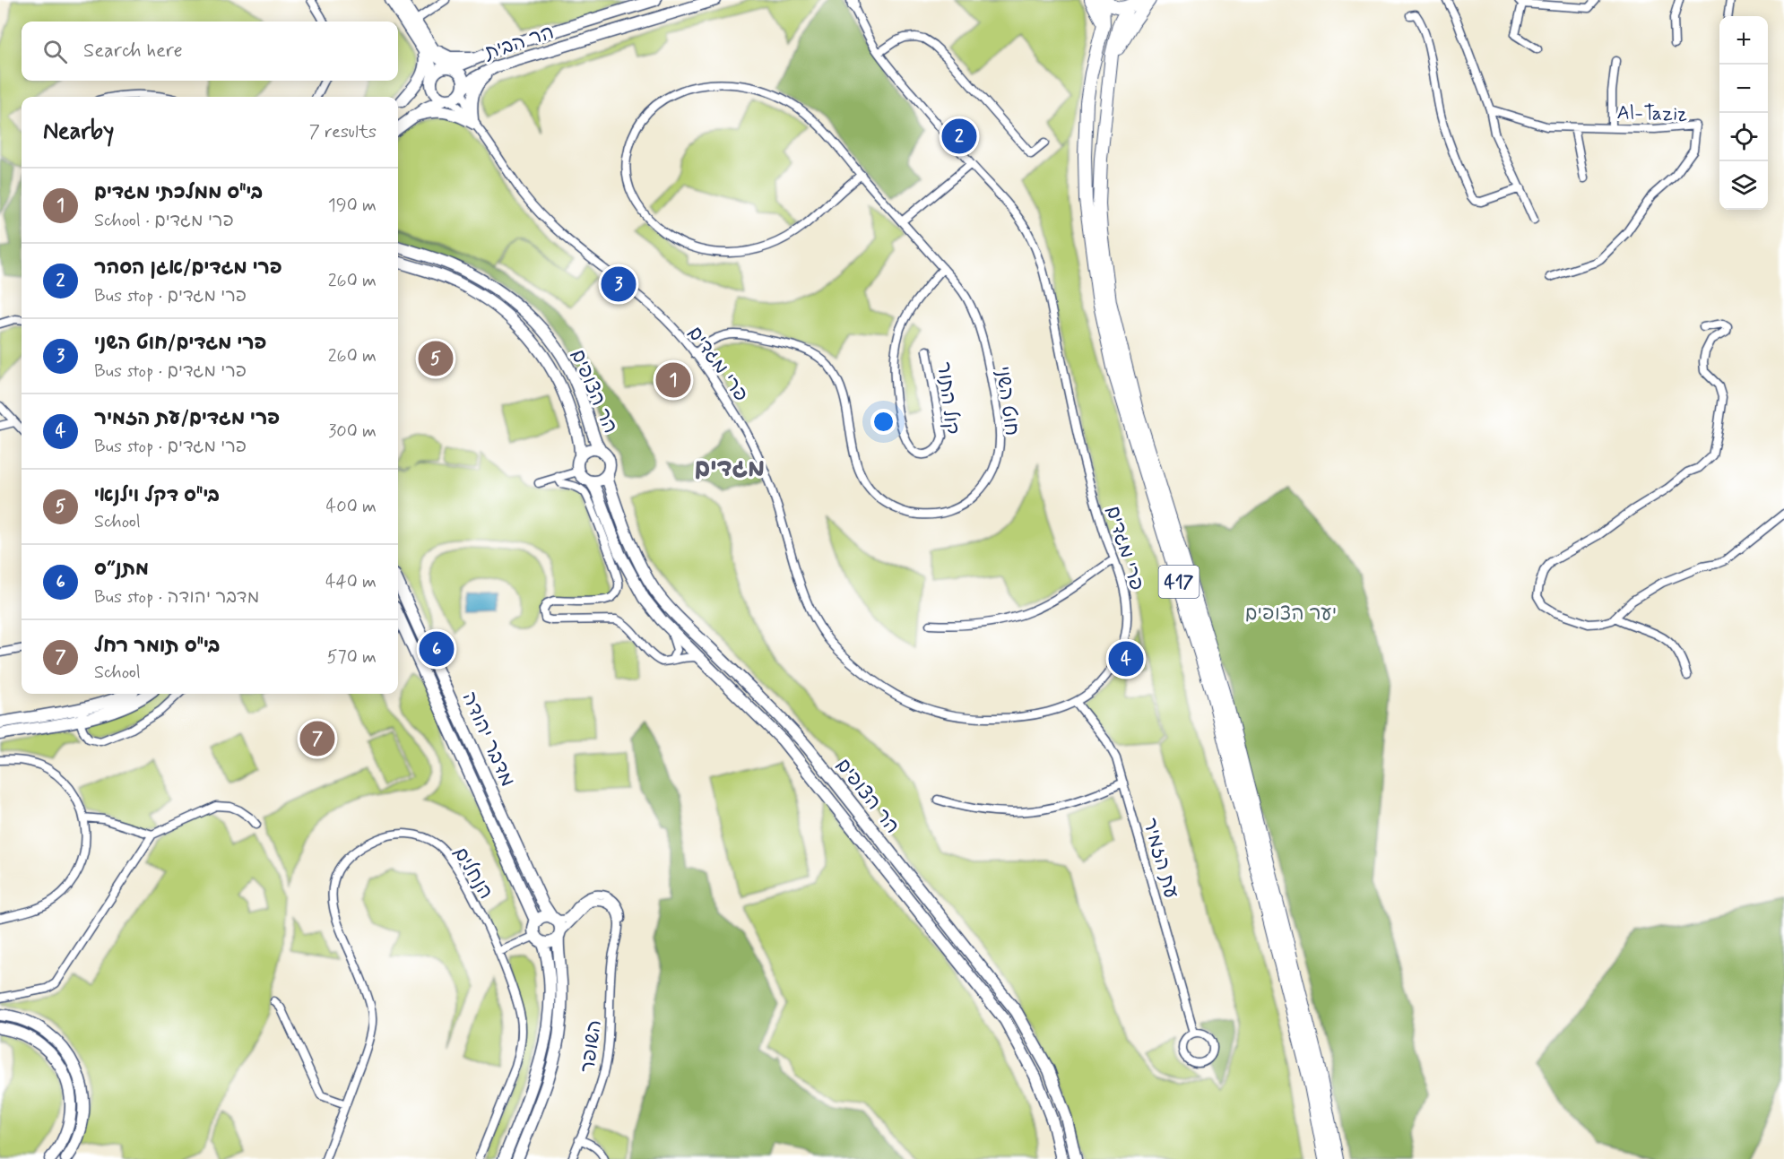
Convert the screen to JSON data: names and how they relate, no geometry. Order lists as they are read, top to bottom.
{
  "streets": {
    "main road": [
      "הר הבית",
      "הר הצופים",
      "417",
      "מדבר יהודה"
    ],
    "street": [
      "Al-Taziz",
      "פרי מגדים",
      "קול התור",
      "חוט השני",
      "עת הזמיר",
      "הנחלים",
      "השופר"
    ]
  },
  "crossings": [
    ["הר הבית", "פרי מגדים"],
    ["פרי מגדים", "חוט השני"],
    ["פרי מגדים", "עת הזמיר"],
    ["קול התור", "חוט השני"],
    ["מדבר יהודה", "השופר"]
  ],
  "districts": ["מגדים"],
  "parks": ["יער הצופים"],
  "page": {
    "map_buttons": ["+", "−"],
    "search": "Search here",
    "heading": ["Nearby", "7 results"],
    "pins": [
      "2",
      "3",
      "5",
      "1",
      "6",
      "4",
      "7"
    ],
    "list": [
      {
        "mark": "1",
        "name": "בי\"ס ממלכתי מגדים",
        "note": "School · פרי מגדים",
        "value": "190 m"
      },
      {
        "mark": "2",
        "name": "פרי מגדים/אגן הסהר",
        "note": "Bus stop · פרי מגדים",
        "value": "260 m"
      },
      {
        "mark": "3",
        "name": "פרי מגדים/חוט השני",
        "note": "Bus stop · פרי מגדים",
        "value": "260 m"
      },
      {
        "mark": "4",
        "name": "פרי מגדים/עת הזמיר",
        "note": "Bus stop · פרי מגדים",
        "value": "300 m"
      },
      {
        "mark": "5",
        "name": "בי\"ס דקל וילנאי",
        "note": "School",
        "value": "400 m"
      },
      {
        "mark": "6",
        "name": "מתנ״ס",
        "note": "Bus stop · מדבר יהודה",
        "value": "440 m"
      },
      {
        "mark": "7",
        "name": "בי\"ס תומר רחל",
        "note": "School",
        "value": "570 m"
      }
    ]
  }
}
